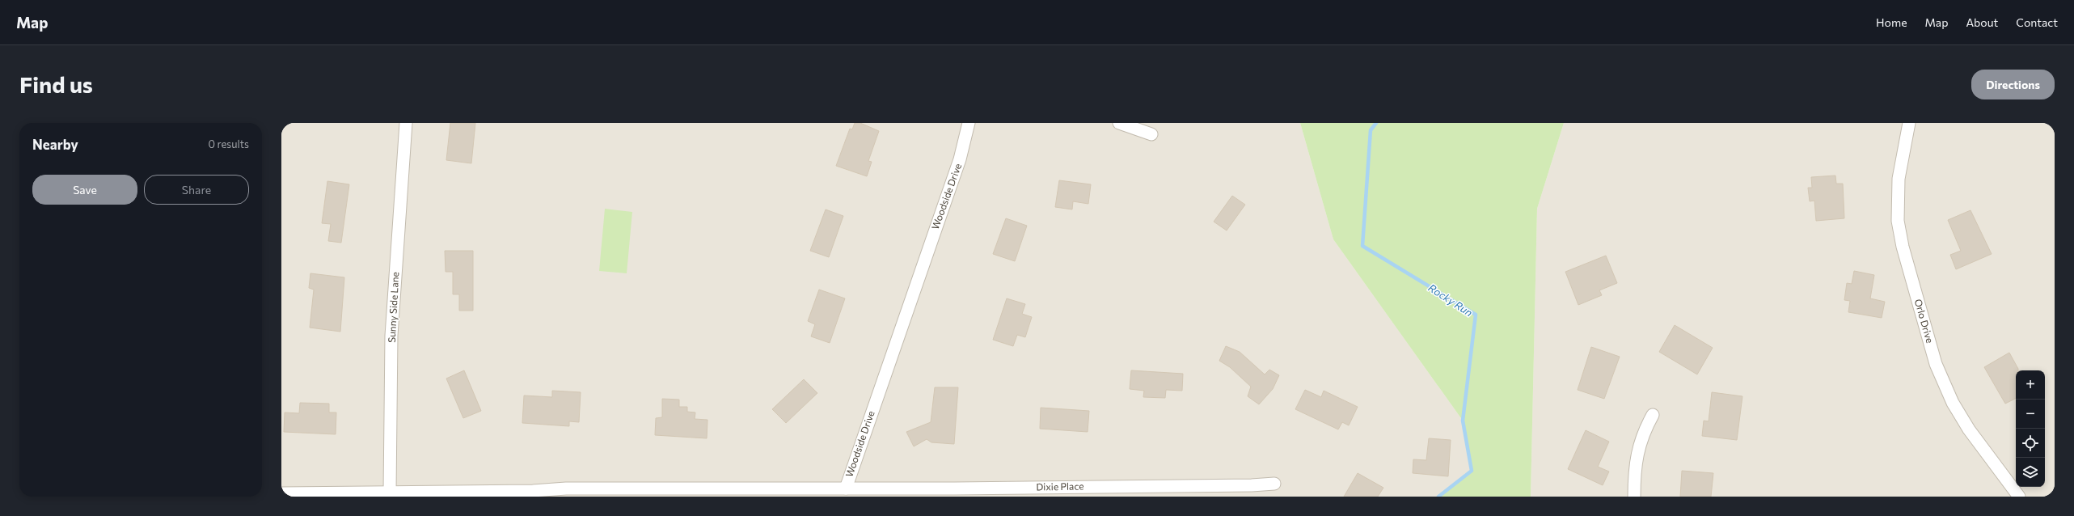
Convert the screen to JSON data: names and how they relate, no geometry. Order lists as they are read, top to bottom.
{
  "streets": {
    "street": [
      "Woodside Drive",
      "Sunny Side Lane",
      "Orlo Drive",
      "Dixie Place"
    ]
  },
  "crossings": [
    ["Woodside Drive", "Sunny Side Lane"],
    ["Woodside Drive", "Dixie Place"]
  ],
  "water": ["Rocky Run"],
  "page": {
    "header": "Map",
    "nav": [
      "Home",
      "Map",
      "About",
      "Contact"
    ],
    "buttons": [
      "Directions",
      ["Save", "Share"]
    ],
    "title": "Find us",
    "heading": ["Nearby", "0 results"],
    "map_buttons": ["+", "−"]
  }
}
